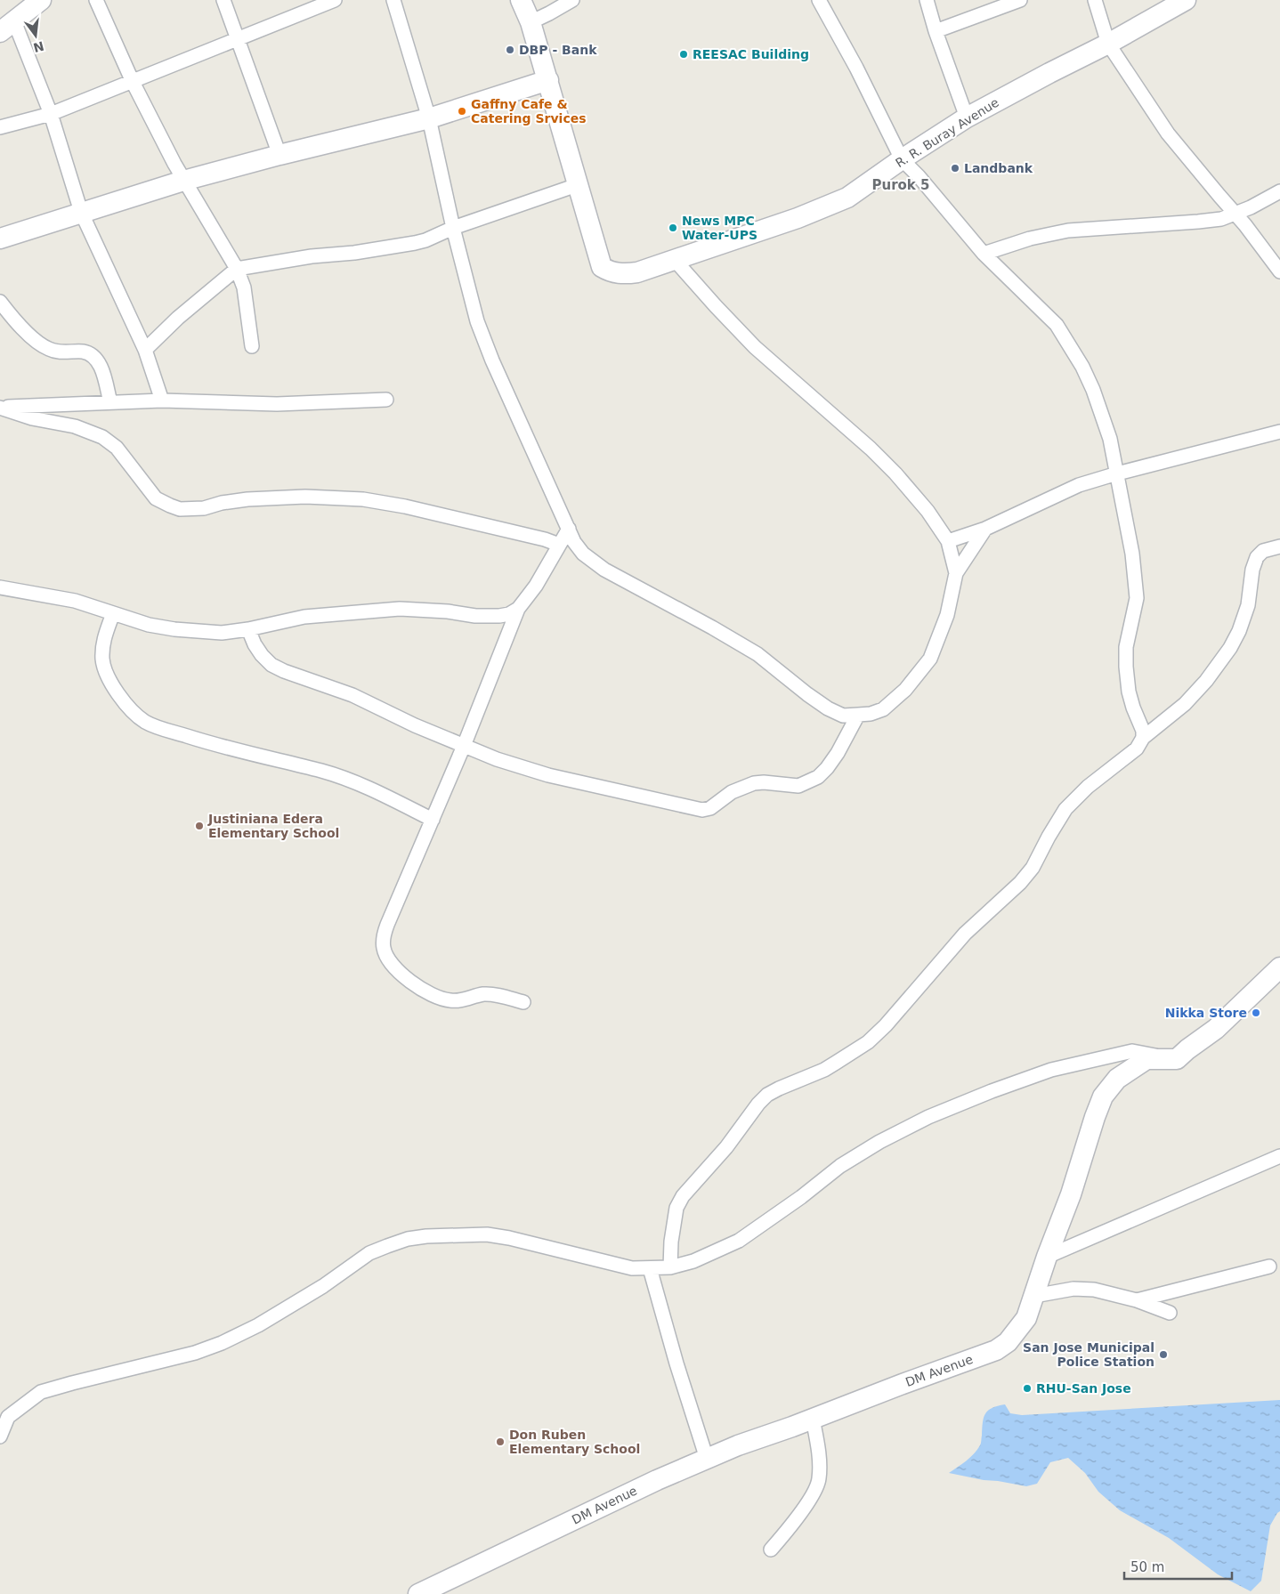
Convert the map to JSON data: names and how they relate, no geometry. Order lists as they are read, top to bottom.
{
  "streets": {
    "street": ["R. R. Buray Avenue", "DM Avenue"]
  },
  "districts": ["Purok 5"],
  "places": [
    "DBP - Bank",
    "REESAC Building",
    "Gaffny Cafe & Catering Srvices",
    "Landbank",
    "News MPC Water-UPS",
    "Justiniana Edera Elementary School",
    "Nikka Store",
    "San Jose Municipal Police Station",
    "RHU-San Jose",
    "Don Ruben Elementary School"
  ],
  "scale_bar": "50 m",
  "north": "bottom"
}
